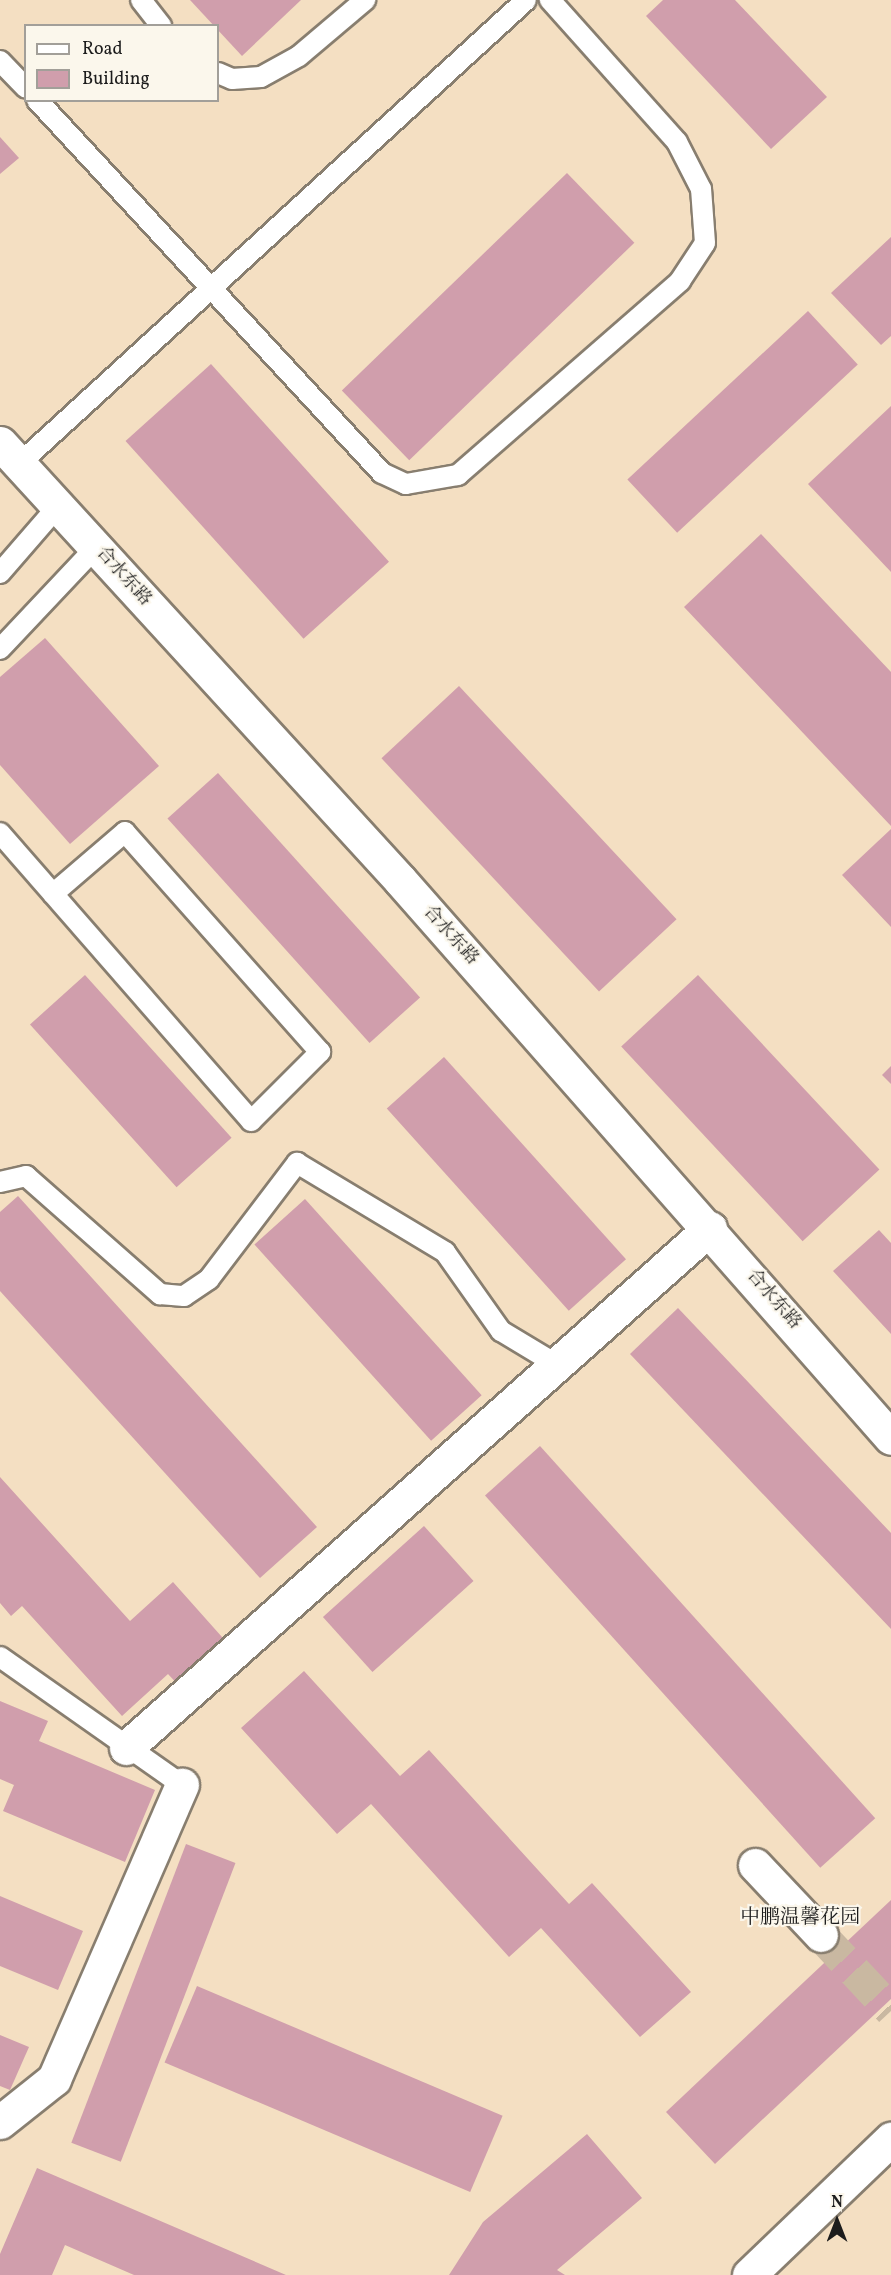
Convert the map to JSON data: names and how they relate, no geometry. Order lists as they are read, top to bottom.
{
  "streets": {
    "street": ["合水东路"]
  },
  "districts": ["中鹏温馨花园"],
  "legend": ["Road", "Building"],
  "north": "top"
}
